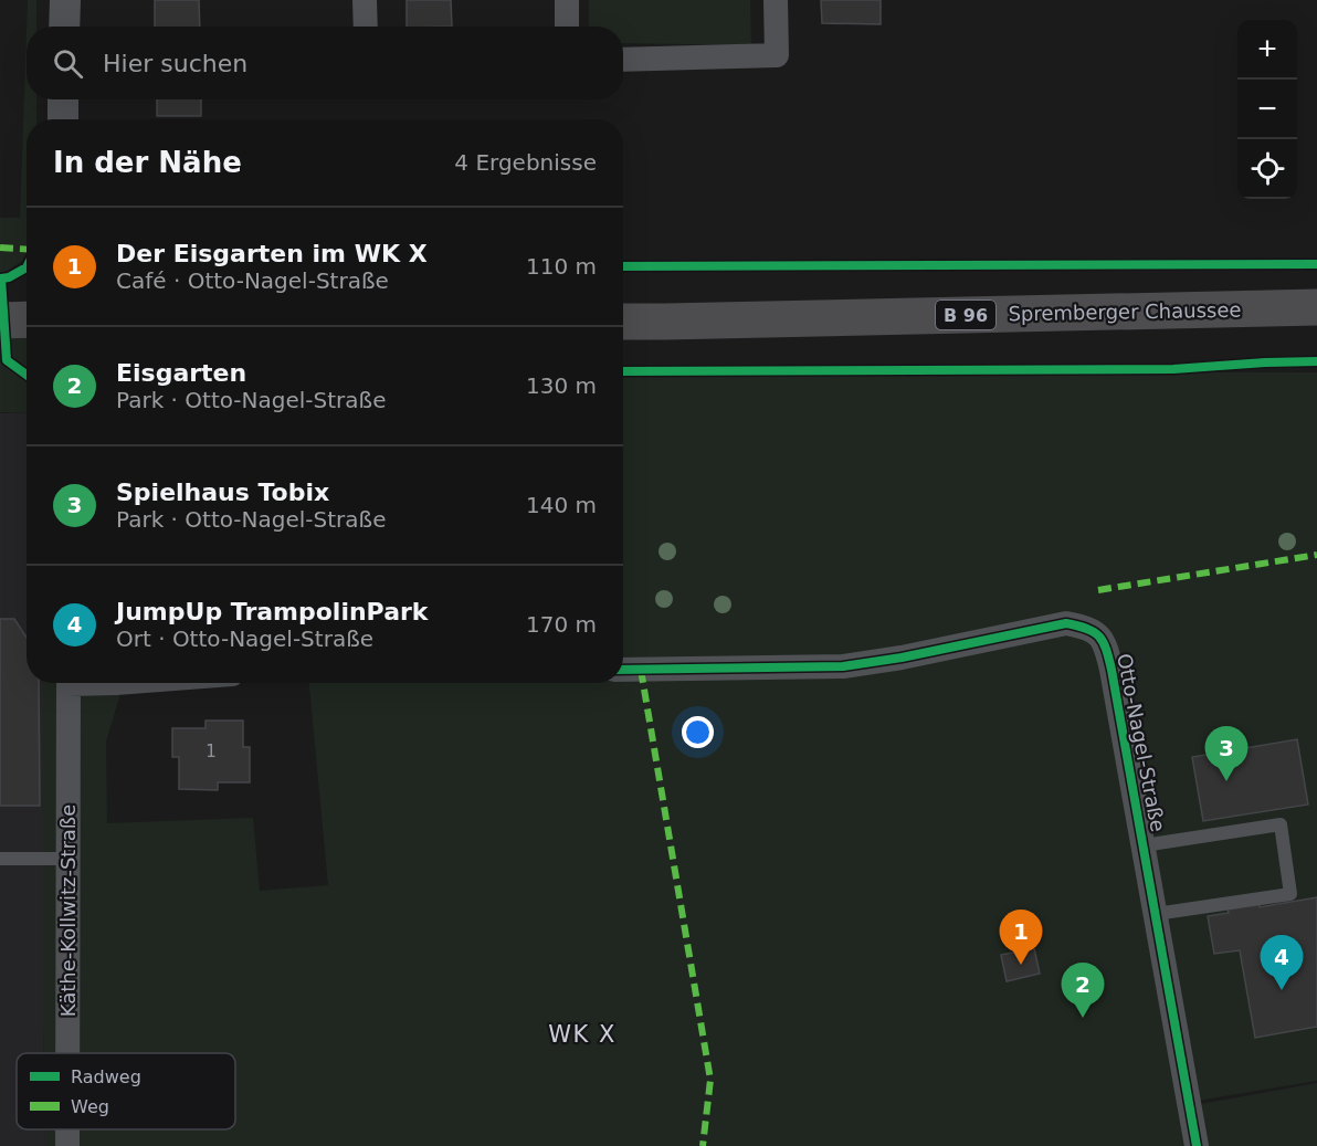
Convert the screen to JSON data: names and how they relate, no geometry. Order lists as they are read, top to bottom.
{
  "streets": {
    "main road": ["Spremberger Chaussee", "B 96"],
    "street": ["Otto-Nagel-Straße", "Käthe-Kollwitz-Straße"]
  },
  "districts": ["WK X"],
  "house_numbers": ["1"],
  "legend": ["Radweg", "Weg"],
  "page": {
    "map_buttons": ["+", "−"],
    "search": "Hier suchen",
    "heading": ["In der Nähe", "4 Ergebnisse"],
    "list": [
      {
        "mark": "1",
        "name": "Der Eisgarten im WK X",
        "note": "Café · Otto-Nagel-Straße",
        "value": "110 m"
      },
      {
        "mark": "2",
        "name": "Eisgarten",
        "note": "Park · Otto-Nagel-Straße",
        "value": "130 m"
      },
      {
        "mark": "3",
        "name": "Spielhaus Tobix",
        "note": "Park · Otto-Nagel-Straße",
        "value": "140 m"
      },
      {
        "mark": "4",
        "name": "JumpUp TrampolinPark",
        "note": "Ort · Otto-Nagel-Straße",
        "value": "170 m"
      }
    ],
    "pins": [
      "3",
      "1",
      "4",
      "2"
    ]
  }
}
